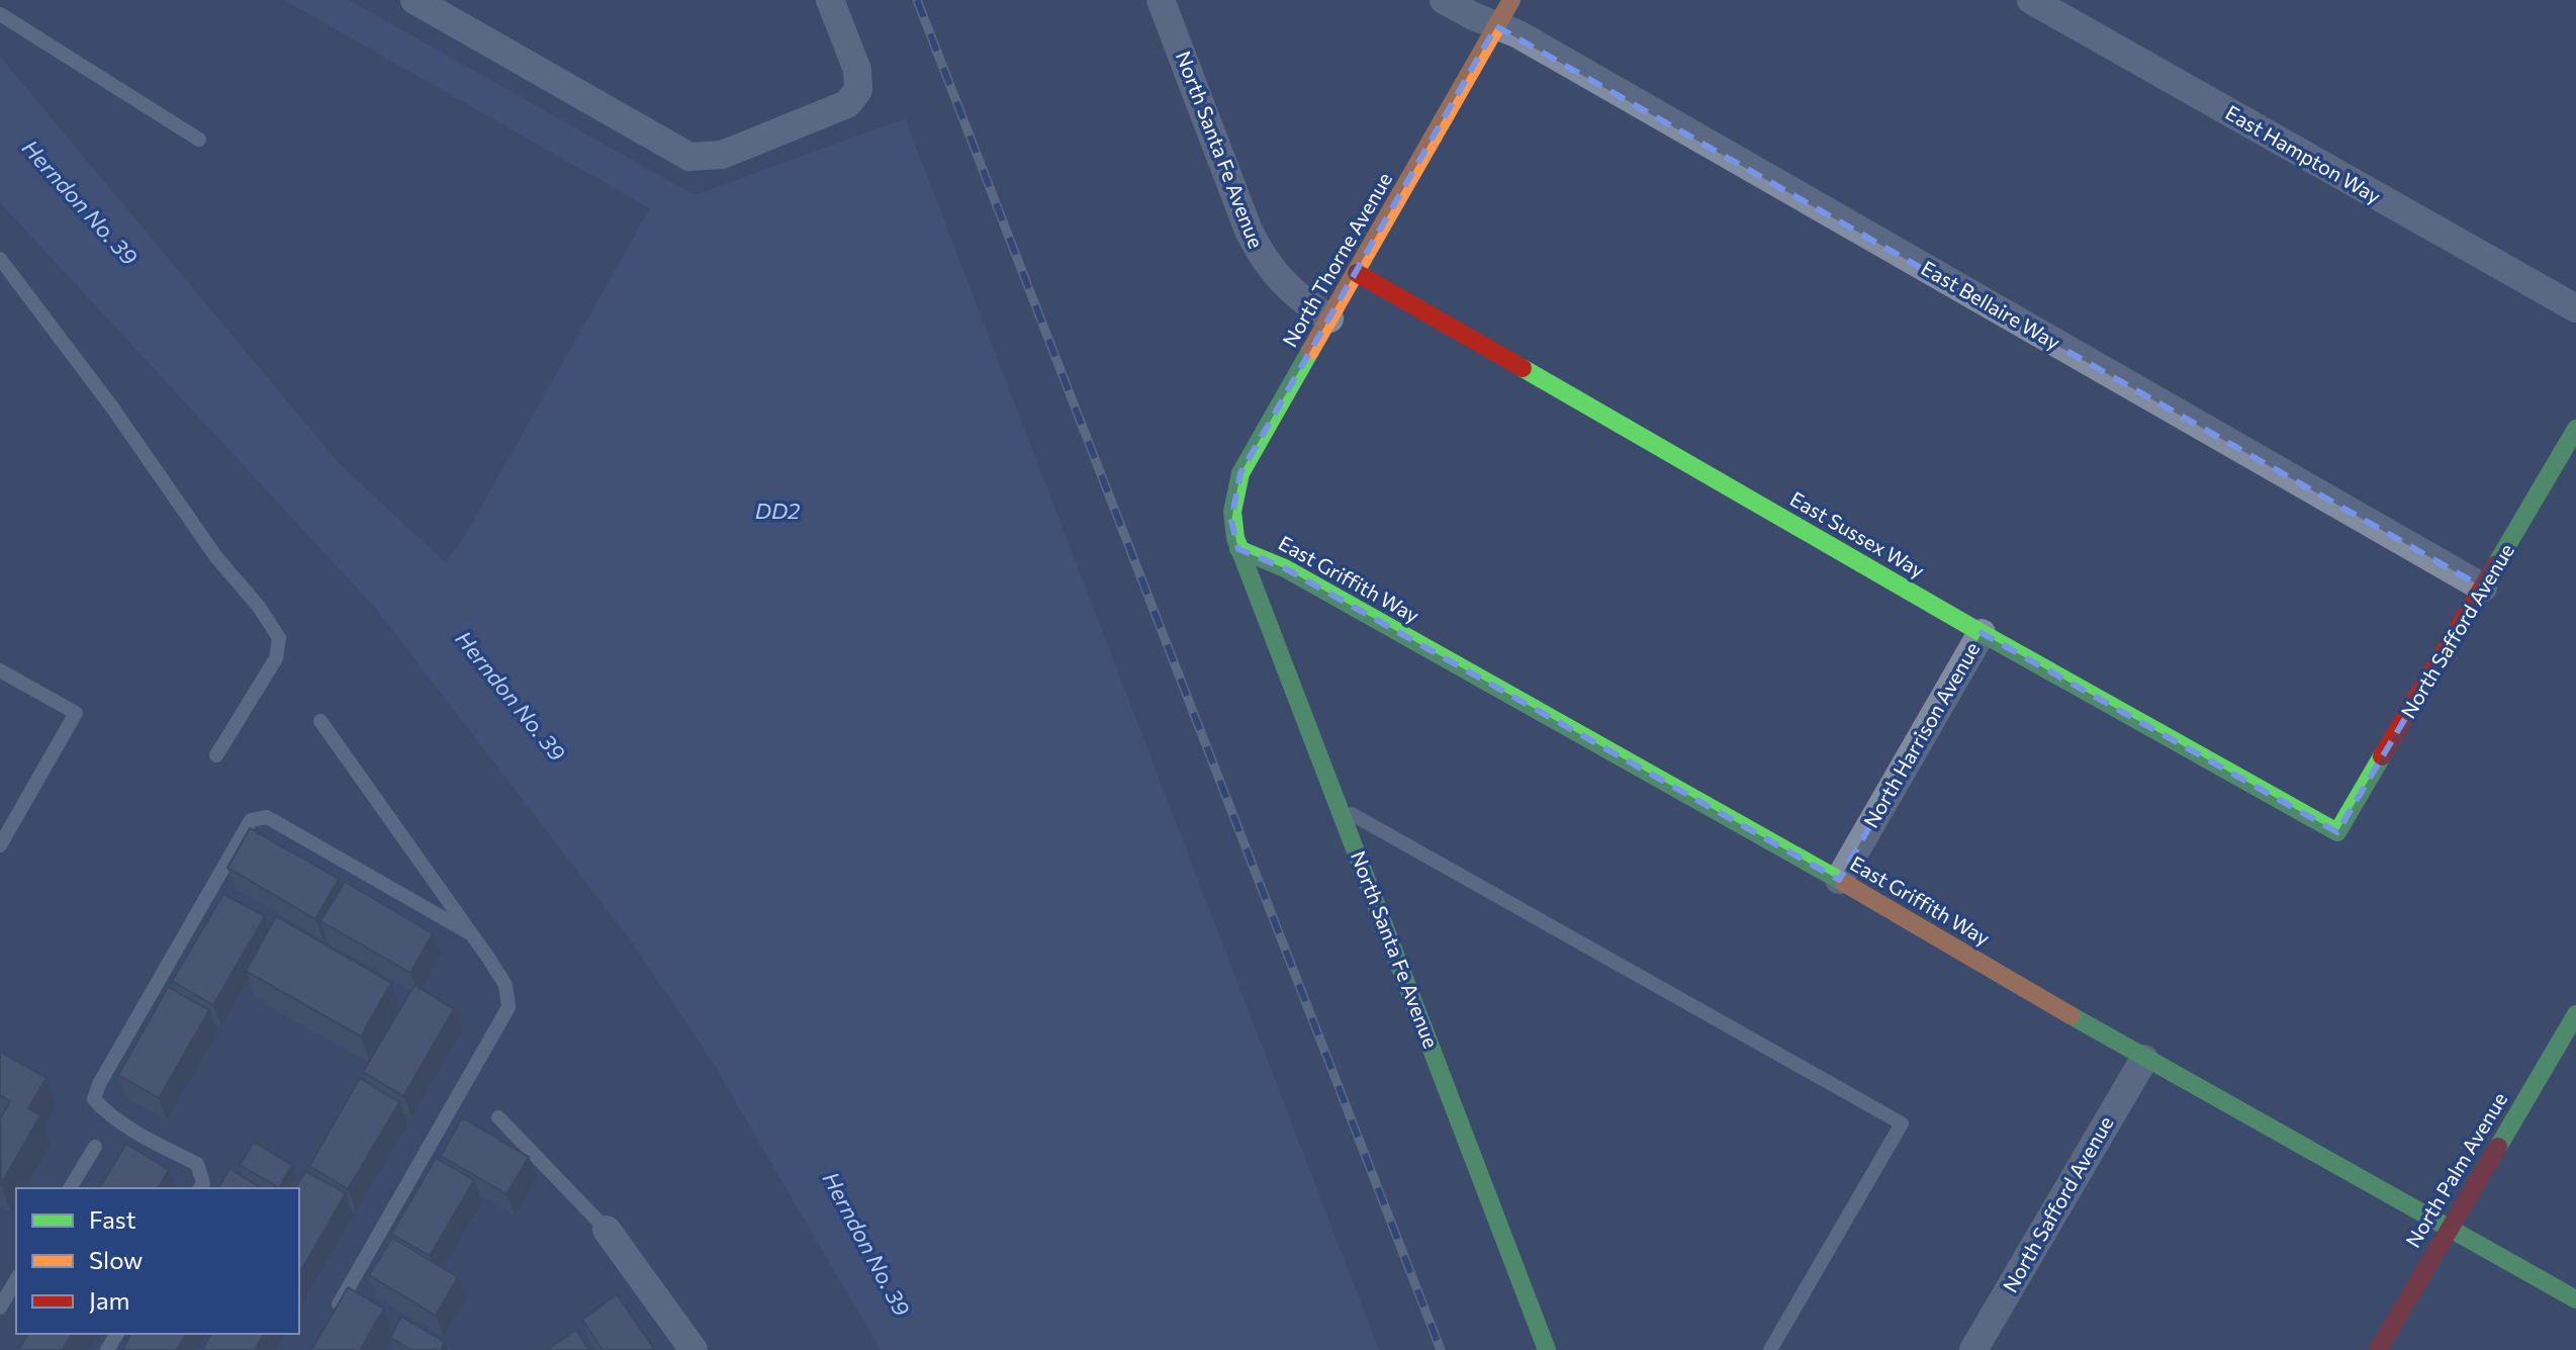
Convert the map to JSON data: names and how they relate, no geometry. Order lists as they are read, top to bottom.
{
  "streets": {
    "street": [
      "North Santa Fe Avenue",
      "East Hampton Way",
      "North Thorne Avenue",
      "East Bellaire Way",
      "East Sussex Way",
      "East Griffith Way",
      "North Safford Avenue",
      "North Harrison Avenue",
      "North Palm Avenue"
    ]
  },
  "crossings": [
    ["North Santa Fe Avenue", "North Thorne Avenue"],
    ["North Santa Fe Avenue", "East Griffith Way"],
    ["North Thorne Avenue", "East Bellaire Way"],
    ["North Thorne Avenue", "East Sussex Way"],
    ["North Thorne Avenue", "East Griffith Way"],
    ["East Bellaire Way", "North Safford Avenue"],
    ["East Sussex Way", "North Safford Avenue"],
    ["East Sussex Way", "North Harrison Avenue"],
    ["East Griffith Way", "North Safford Avenue"],
    ["East Griffith Way", "North Harrison Avenue"],
    ["East Griffith Way", "North Palm Avenue"]
  ],
  "water": ["Herndon No. 39", "DD2"],
  "legend": ["Fast", "Slow", "Jam"]
}
